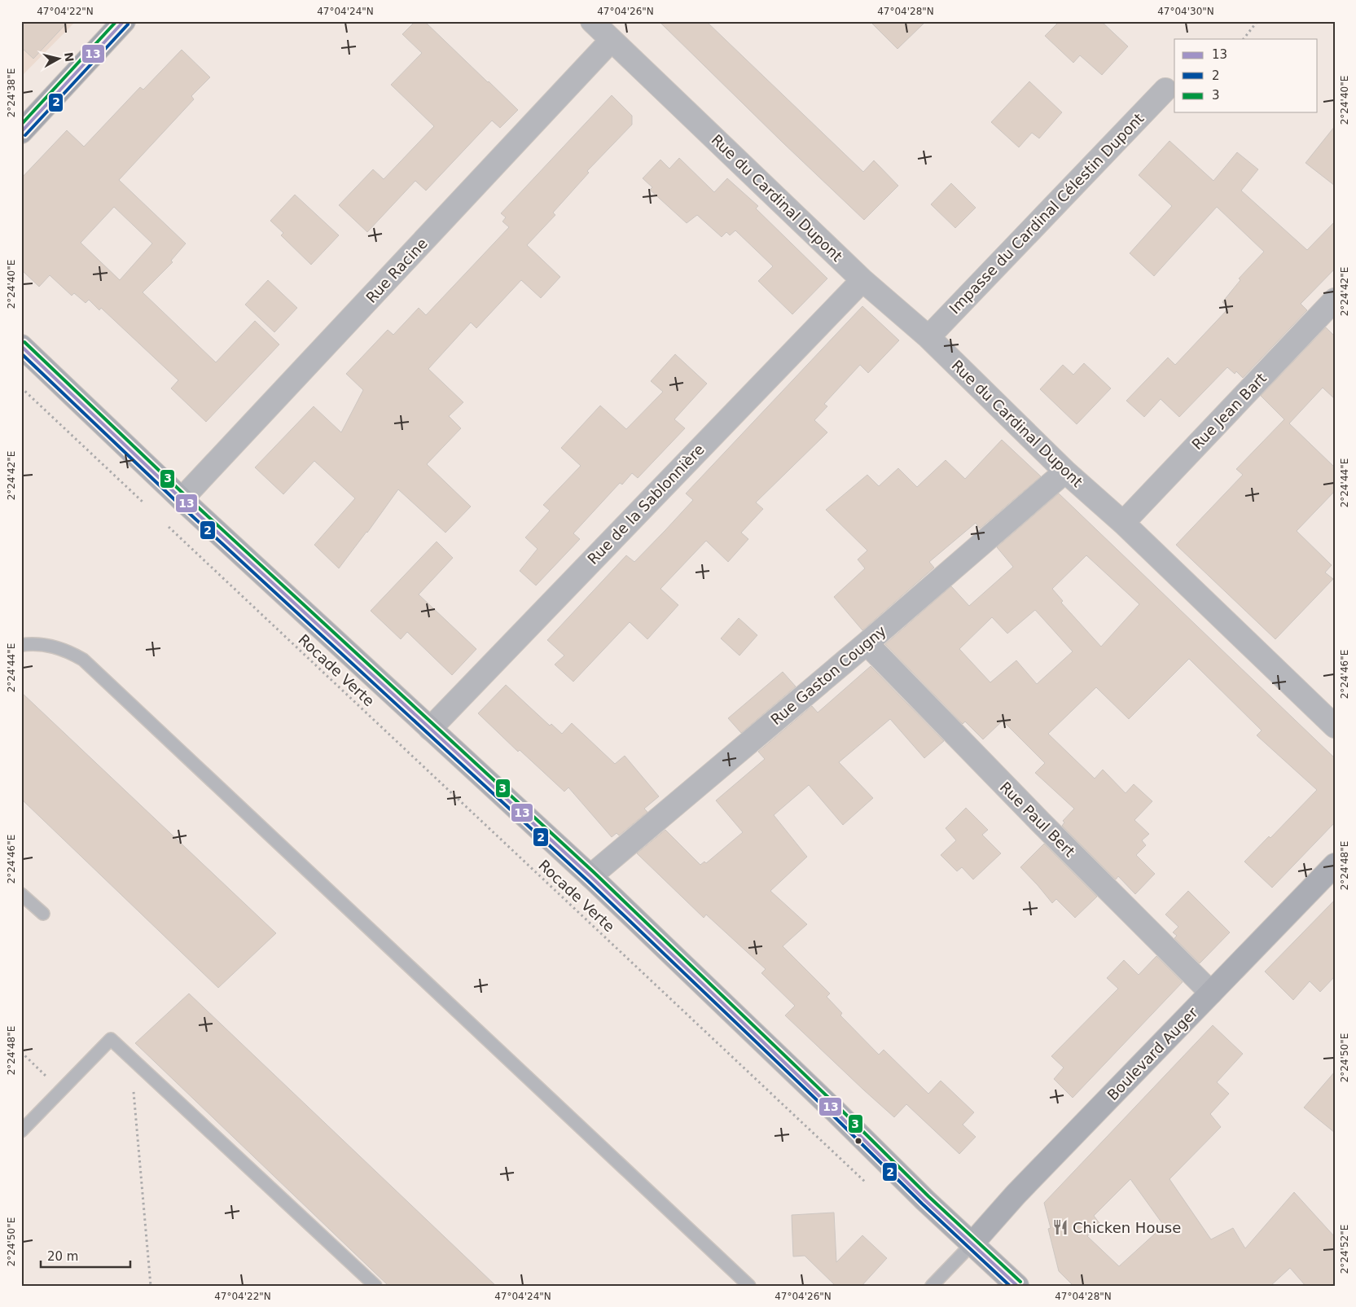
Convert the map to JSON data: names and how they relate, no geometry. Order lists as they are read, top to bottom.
{
  "streets": {
    "main road": ["Boulevard Auger"],
    "street": [
      "Rue du Cardinal Dupont",
      "Impasse du Cardinal Célestin Dupont",
      "Rue Racine",
      "Rue Jean Bart",
      "Rue de la Sablonnière",
      "Rue Gaston Cougny",
      "Rue Paul Bert"
    ],
    "path": ["Rocade Verte"]
  },
  "crossings": [
    ["Rue du Cardinal Dupont", "Impasse du Cardinal Célestin Dupont"],
    ["Rue du Cardinal Dupont", "Rue Racine"],
    ["Rue du Cardinal Dupont", "Rue Jean Bart"],
    ["Rue du Cardinal Dupont", "Rue de la Sablonnière"],
    ["Rue du Cardinal Dupont", "Rue Gaston Cougny"],
    ["Rue Gaston Cougny", "Rue Paul Bert"],
    ["Rue Paul Bert", "Boulevard Auger"]
  ],
  "places": {
    "restaurant": ["Chicken House"]
  },
  "lines": ["transit line 13", "transit line 3", "transit line 2"],
  "legend": ["13", "2", "3"],
  "scale_bar": "20 m",
  "north": "right",
  "coordinates": [
    "47°04'22\"N",
    "47°04'24\"N",
    "47°04'26\"N",
    "47°04'28\"N",
    "47°04'30\"N",
    "2°24'38\"E",
    "2°24'40\"E",
    "2°24'42\"E",
    "2°24'44\"E",
    "2°24'46\"E",
    "2°24'48\"E",
    "2°24'50\"E",
    "2°24'52\"E"
  ]
}
